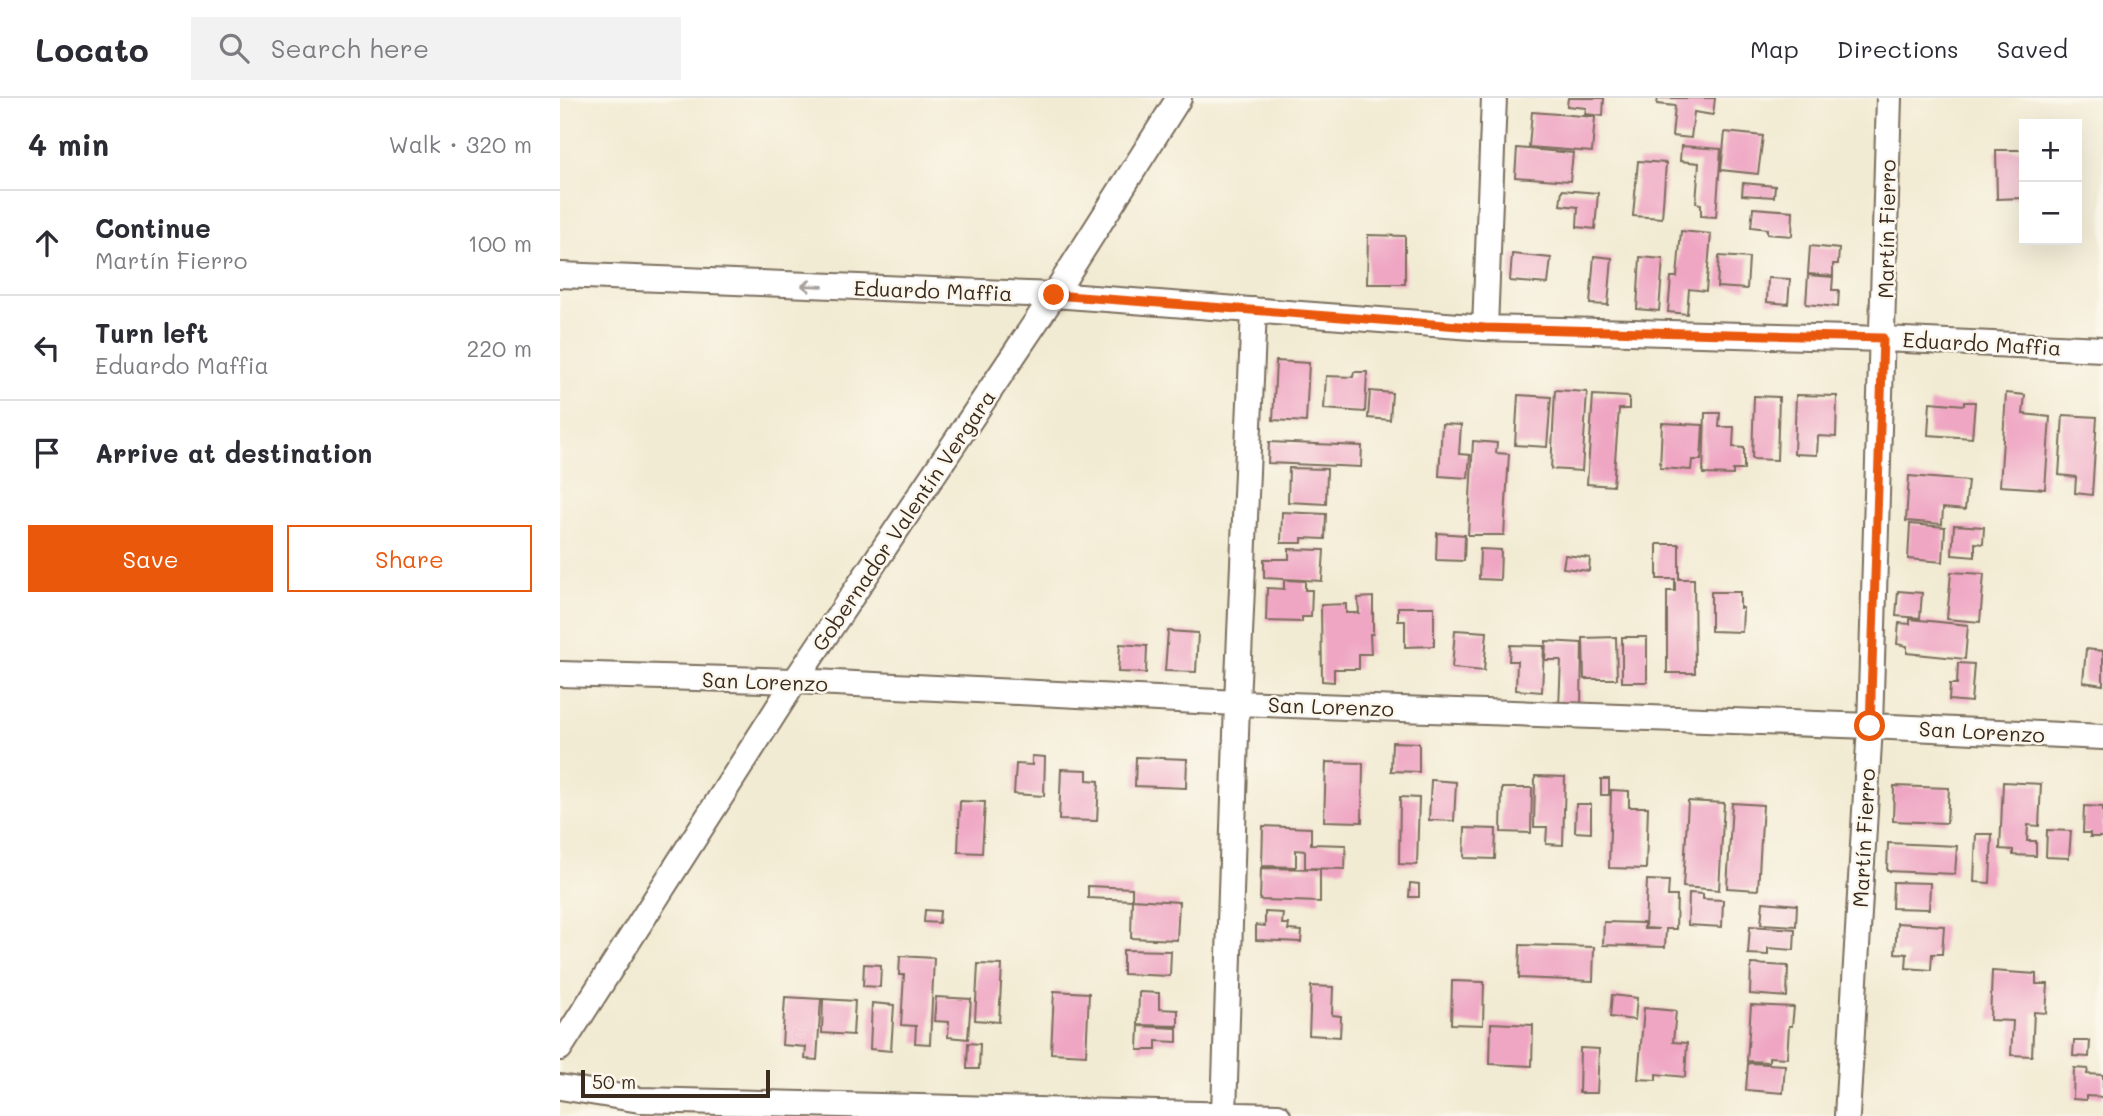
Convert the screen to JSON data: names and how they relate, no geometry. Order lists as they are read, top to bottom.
{
  "streets": {
    "street": [
      "Martín Fierro",
      "Eduardo Maffia",
      "Gobernador Valentín Vergara",
      "San Lorenzo"
    ]
  },
  "crossings": [
    ["Martín Fierro", "Eduardo Maffia"],
    ["Martín Fierro", "San Lorenzo"],
    ["Eduardo Maffia", "Gobernador Valentín Vergara"],
    ["Gobernador Valentín Vergara", "San Lorenzo"]
  ],
  "scale_bar": "50 m",
  "page": {
    "header": "Locato",
    "search": "Search here",
    "nav": ["Map", "Directions", "Saved"],
    "heading": ["4 min", "Walk · 320 m"],
    "map_buttons": ["+", "−"],
    "list": [
      ["Continue", "Martín Fierro", "100 m"],
      ["Turn left", "Eduardo Maffia", "220 m"],
      "Arrive at destination"
    ],
    "buttons": ["Save", "Share"],
    "scale": "50 m"
  }
}
